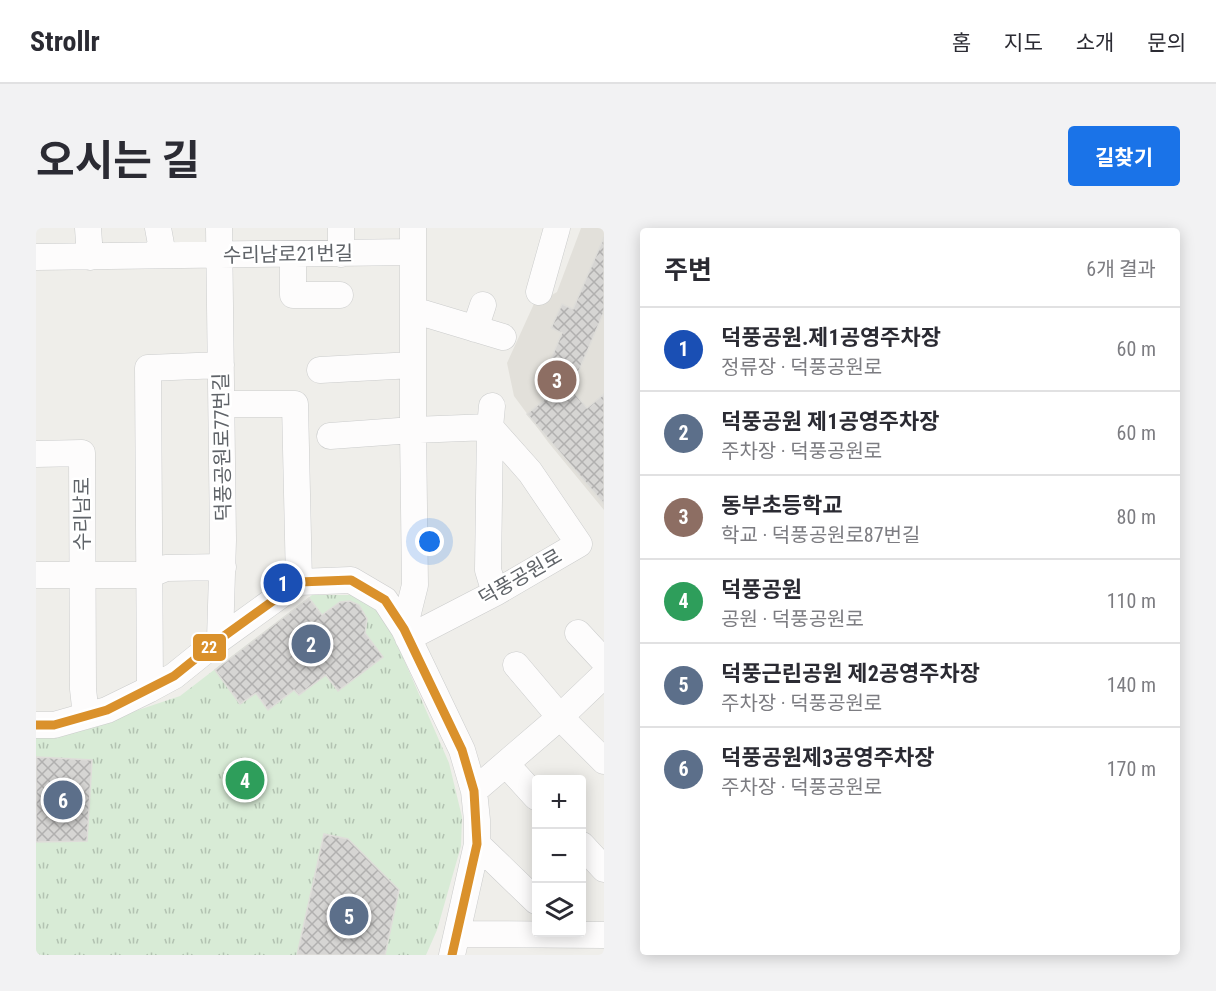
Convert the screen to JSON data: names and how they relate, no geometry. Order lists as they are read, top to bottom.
{
  "streets": {
    "street": [
      "수리남로21번길",
      "덕풍공원로77번길",
      "수리남로",
      "덕풍공원로"
    ]
  },
  "crossings": [
    ["수리남로21번길", "덕풍공원로77번길"]
  ],
  "lines": ["transit line 22"],
  "page": {
    "header": "Strollr",
    "nav": [
      "홈",
      "지도",
      "소개",
      "문의"
    ],
    "title": "오시는 길",
    "buttons": "길찾기",
    "heading": ["주변", "6개 결과"],
    "list": [
      {
        "mark": "1",
        "name": "덕풍공원.제1공영주차장",
        "note": "정류장 · 덕풍공원로",
        "value": "60 m"
      },
      {
        "mark": "2",
        "name": "덕풍공원 제1공영주차장",
        "note": "주차장 · 덕풍공원로",
        "value": "60 m"
      },
      {
        "mark": "3",
        "name": "동부초등학교",
        "note": "학교 · 덕풍공원로87번길",
        "value": "80 m"
      },
      {
        "mark": "4",
        "name": "덕풍공원",
        "note": "공원 · 덕풍공원로",
        "value": "110 m"
      },
      {
        "mark": "5",
        "name": "덕풍근린공원 제2공영주차장",
        "note": "주차장 · 덕풍공원로",
        "value": "140 m"
      },
      {
        "mark": "6",
        "name": "덕풍공원제3공영주차장",
        "note": "주차장 · 덕풍공원로",
        "value": "170 m"
      }
    ],
    "pins": [
      "3",
      "1",
      "2",
      "4",
      "6",
      "5"
    ],
    "map_buttons": ["+", "−"]
  }
}
